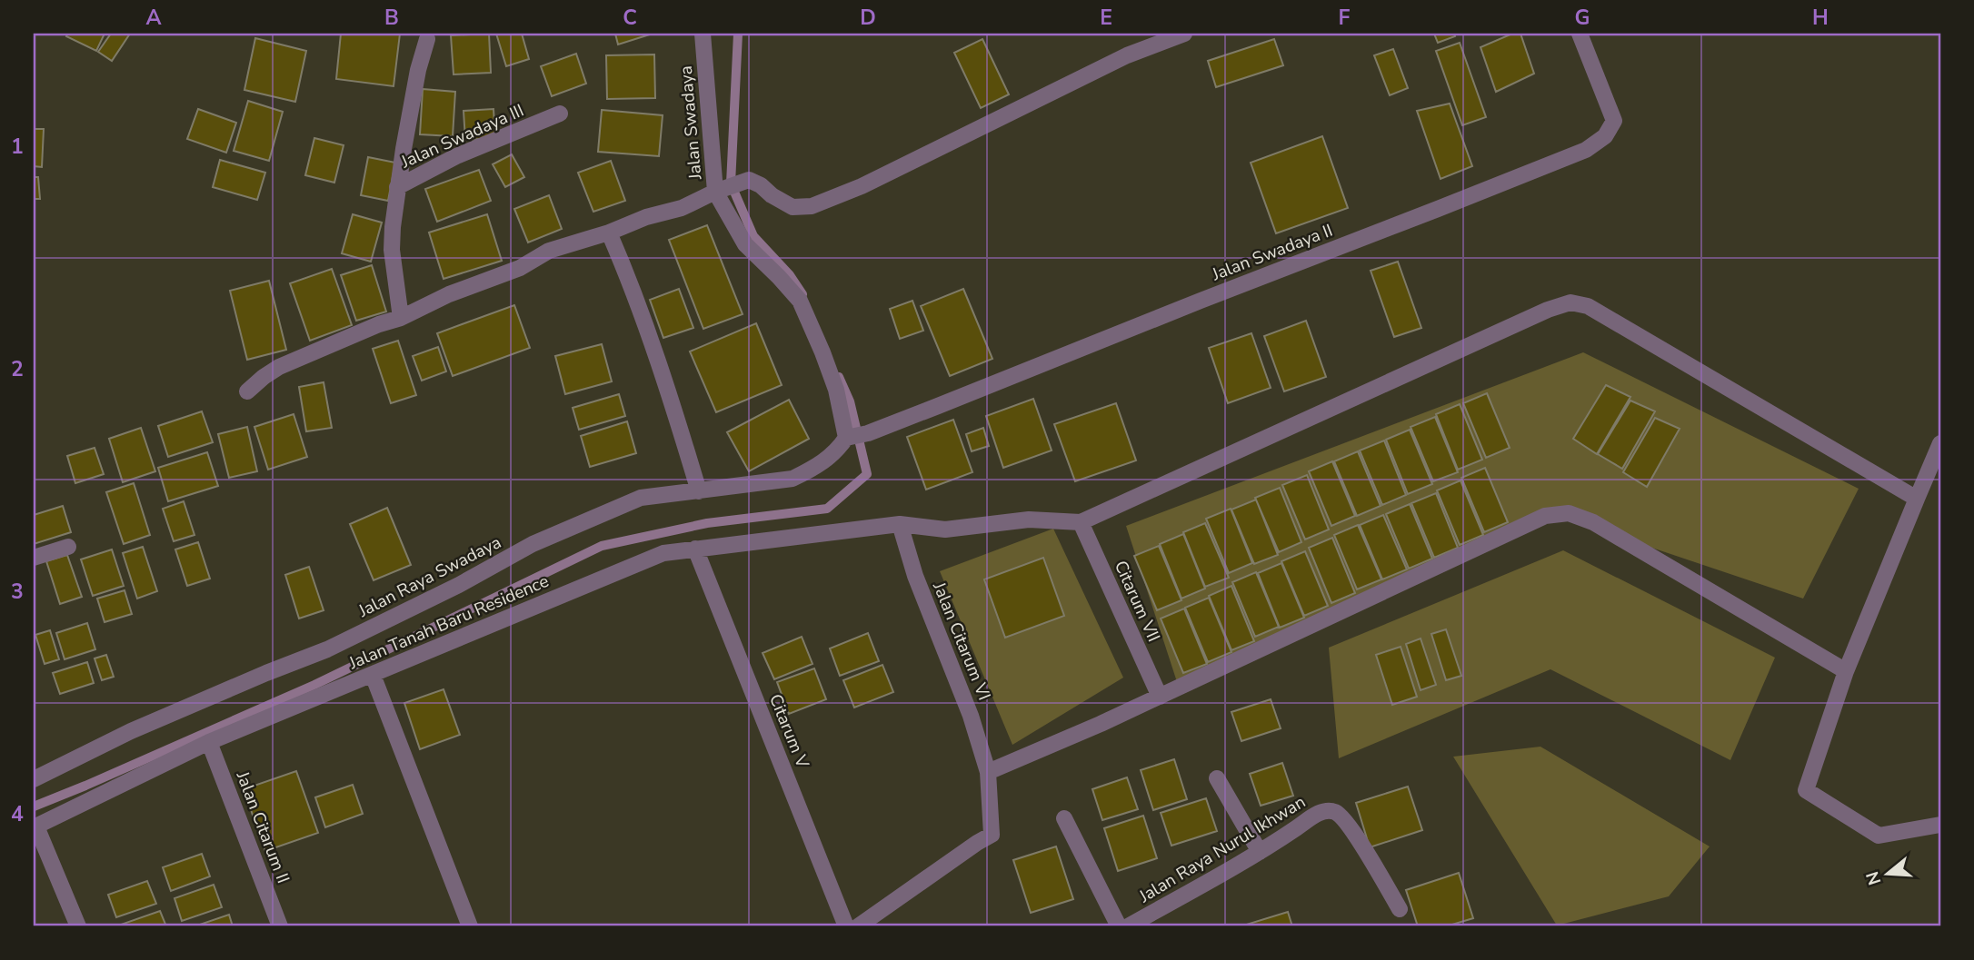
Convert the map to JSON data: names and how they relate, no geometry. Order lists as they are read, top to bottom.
{
  "streets": {
    "street": [
      "Jalan Swadaya",
      "Jalan Swadaya III",
      "Jalan Swadaya II",
      "Jalan Raya Swadaya",
      "Citarum VII",
      "Jalan Tanah Baru Residence",
      "Jalan Citarum VI",
      "Citarum V",
      "Jalan Citarum II",
      "Jalan Raya Nurul Ikhwan"
    ]
  },
  "crossings": [
    ["Jalan Swadaya", "Jalan Swadaya II"],
    ["Jalan Swadaya", "Jalan Raya Swadaya"],
    ["Jalan Swadaya II", "Jalan Raya Swadaya"],
    ["Citarum VII", "Jalan Tanah Baru Residence"],
    ["Jalan Tanah Baru Residence", "Jalan Citarum VI"],
    ["Jalan Tanah Baru Residence", "Citarum V"],
    ["Jalan Tanah Baru Residence", "Jalan Citarum II"]
  ],
  "north": "left",
  "grid": {
    "columns": [
      "A",
      "B",
      "C",
      "D",
      "E",
      "F",
      "G",
      "H"
    ],
    "rows": [
      "1",
      "2",
      "3",
      "4"
    ]
  }
}
